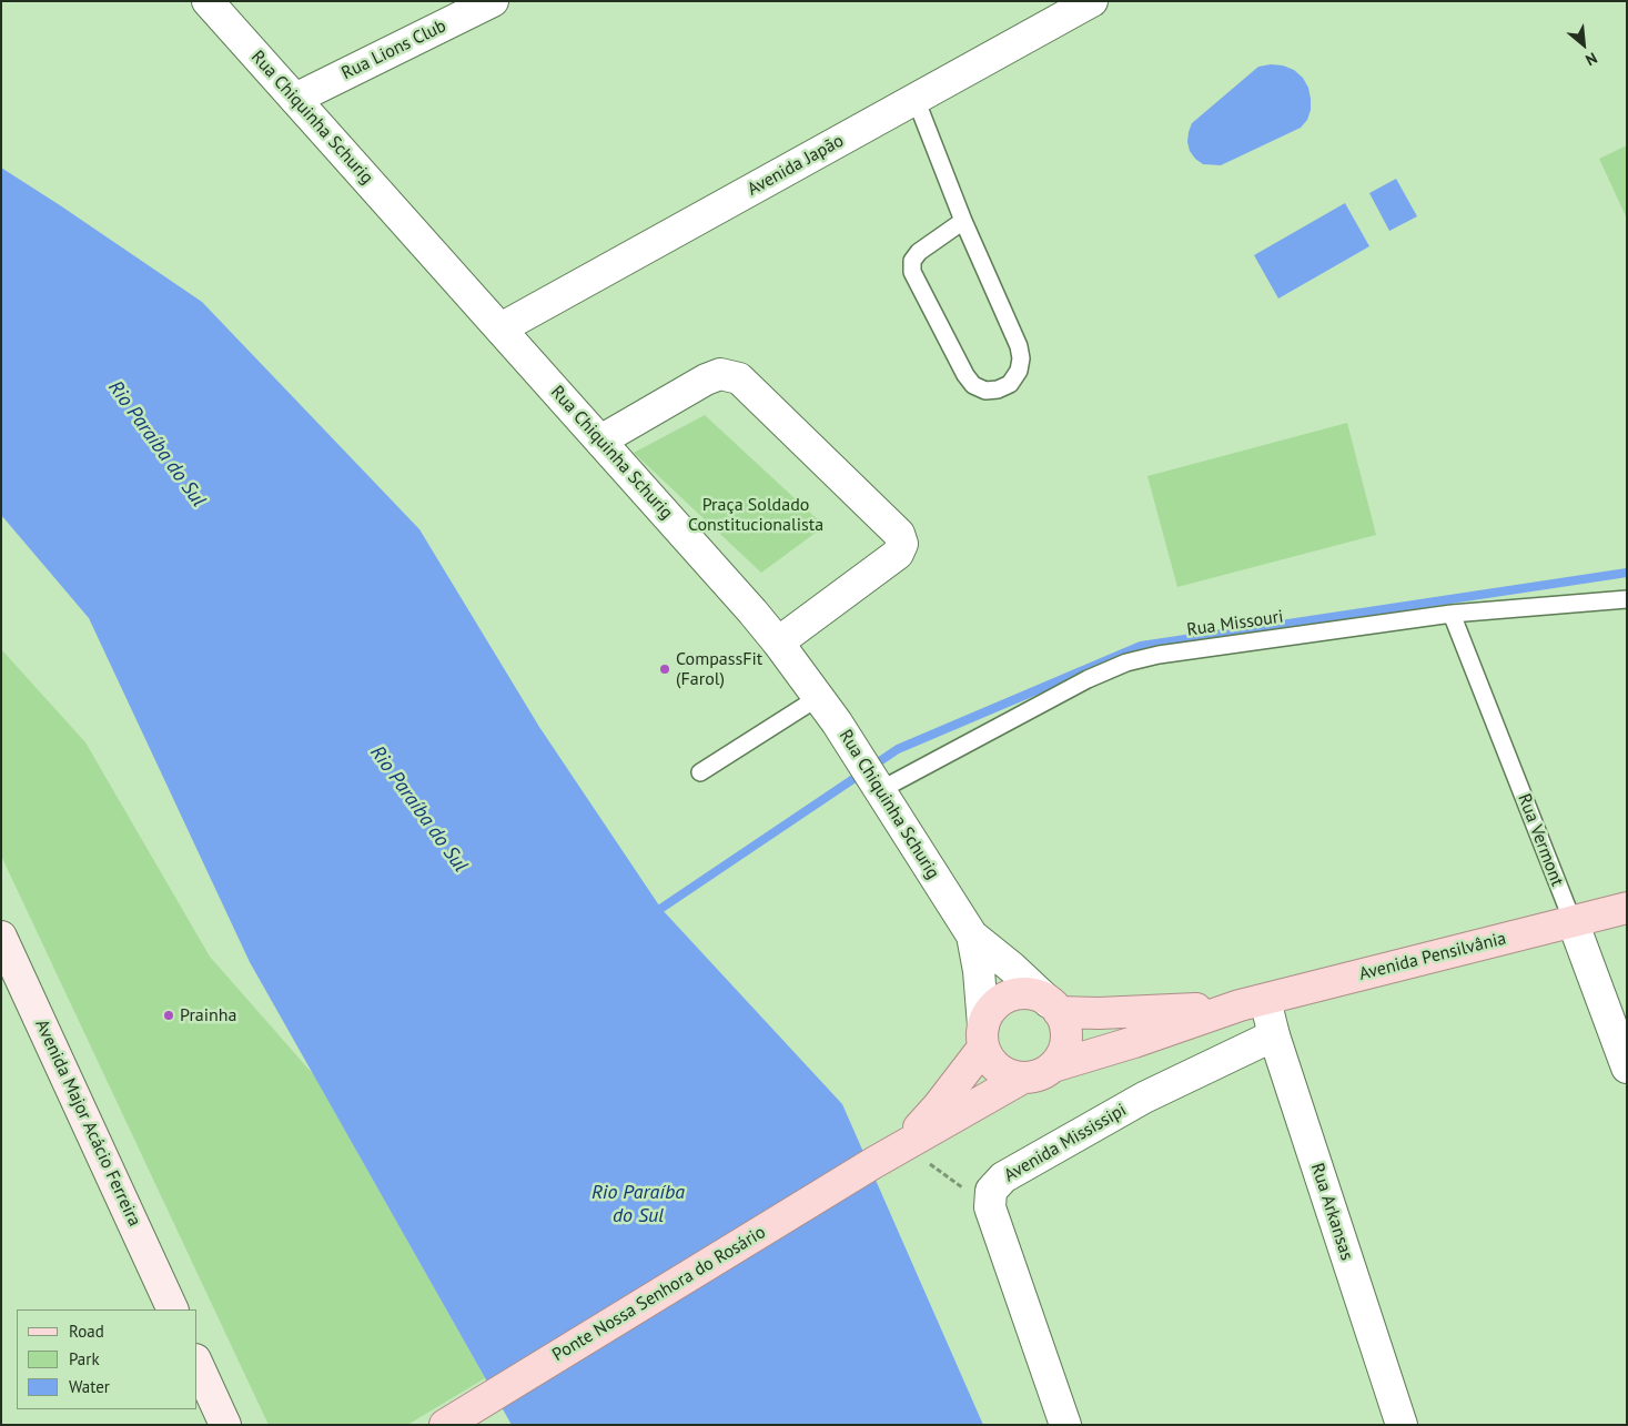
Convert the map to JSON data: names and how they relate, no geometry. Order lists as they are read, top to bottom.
{
  "streets": {
    "main road": ["Avenida Pensilvânia", "Avenida Major Acácio Ferreira", "Ponte Nossa Senhora do Rosário"],
    "street": [
      "Rua Lions Club",
      "Rua Chiquinha Schurig",
      "Avenida Japão",
      "Rua Vermont",
      "Avenida Mississipi",
      "Rua Arkansas"
    ],
    "lane": ["Rua Missouri"]
  },
  "crossings": [
    ["Rua Lions Club", "Rua Chiquinha Schurig"],
    ["Rua Chiquinha Schurig", "Avenida Japão"],
    ["Rua Chiquinha Schurig", "Rua Missouri"],
    ["Rua Chiquinha Schurig", "Avenida Pensilvânia"],
    ["Rua Missouri", "Rua Vermont"],
    ["Rua Vermont", "Avenida Pensilvânia"],
    ["Avenida Pensilvânia", "Rua Arkansas"],
    ["Avenida Pensilvânia", "Ponte Nossa Senhora do Rosário"],
    ["Avenida Mississipi", "Rua Arkansas"]
  ],
  "water": ["Rio Paraíba do Sul"],
  "parks": ["Praça Soldado Constitucionalista"],
  "places": ["CompassFit (Farol)", "Prainha"],
  "legend": ["Road", "Park", "Water"],
  "north": "bottom right"
}
